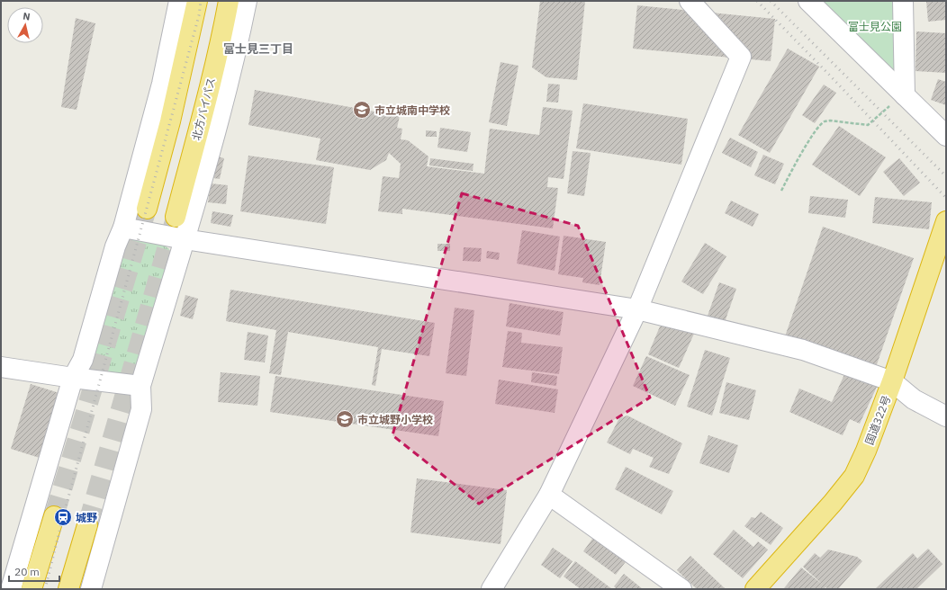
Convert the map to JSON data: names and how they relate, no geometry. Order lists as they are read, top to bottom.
{
  "streets": {
    "highway": ["北方バイパス", "国道322号"]
  },
  "districts": ["富士見三丁目"],
  "parks": ["富士見公園"],
  "places": {
    "school or university": ["市立城南中学校", "市立城野小学校"],
    "station": ["城野"]
  },
  "scale_bar": "20 m",
  "north": "top"
}
